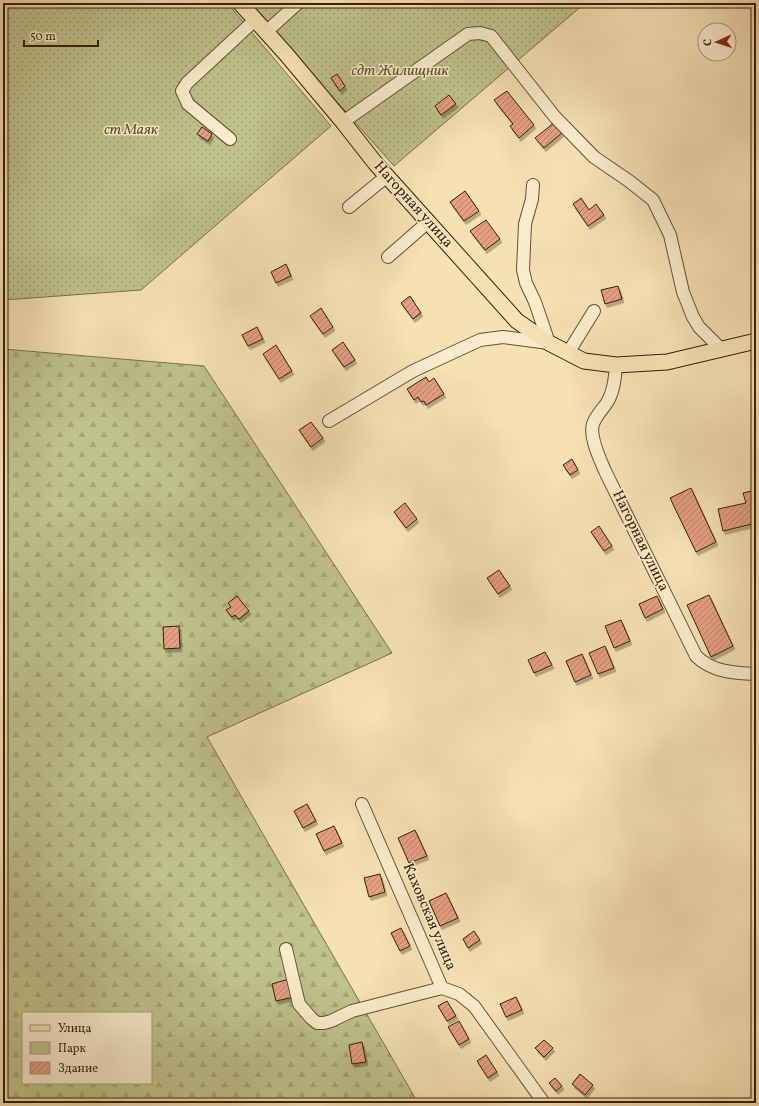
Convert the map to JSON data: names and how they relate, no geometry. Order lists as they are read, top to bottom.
{
  "streets": {
    "main road": ["Нагорная улица"],
    "street": ["Каховская улица"]
  },
  "parks": ["сдт Жилищник", "ст Маяк"],
  "legend": ["Улица", "Парк", "Здание"],
  "scale_bar": "50 m",
  "north": "left"
}
